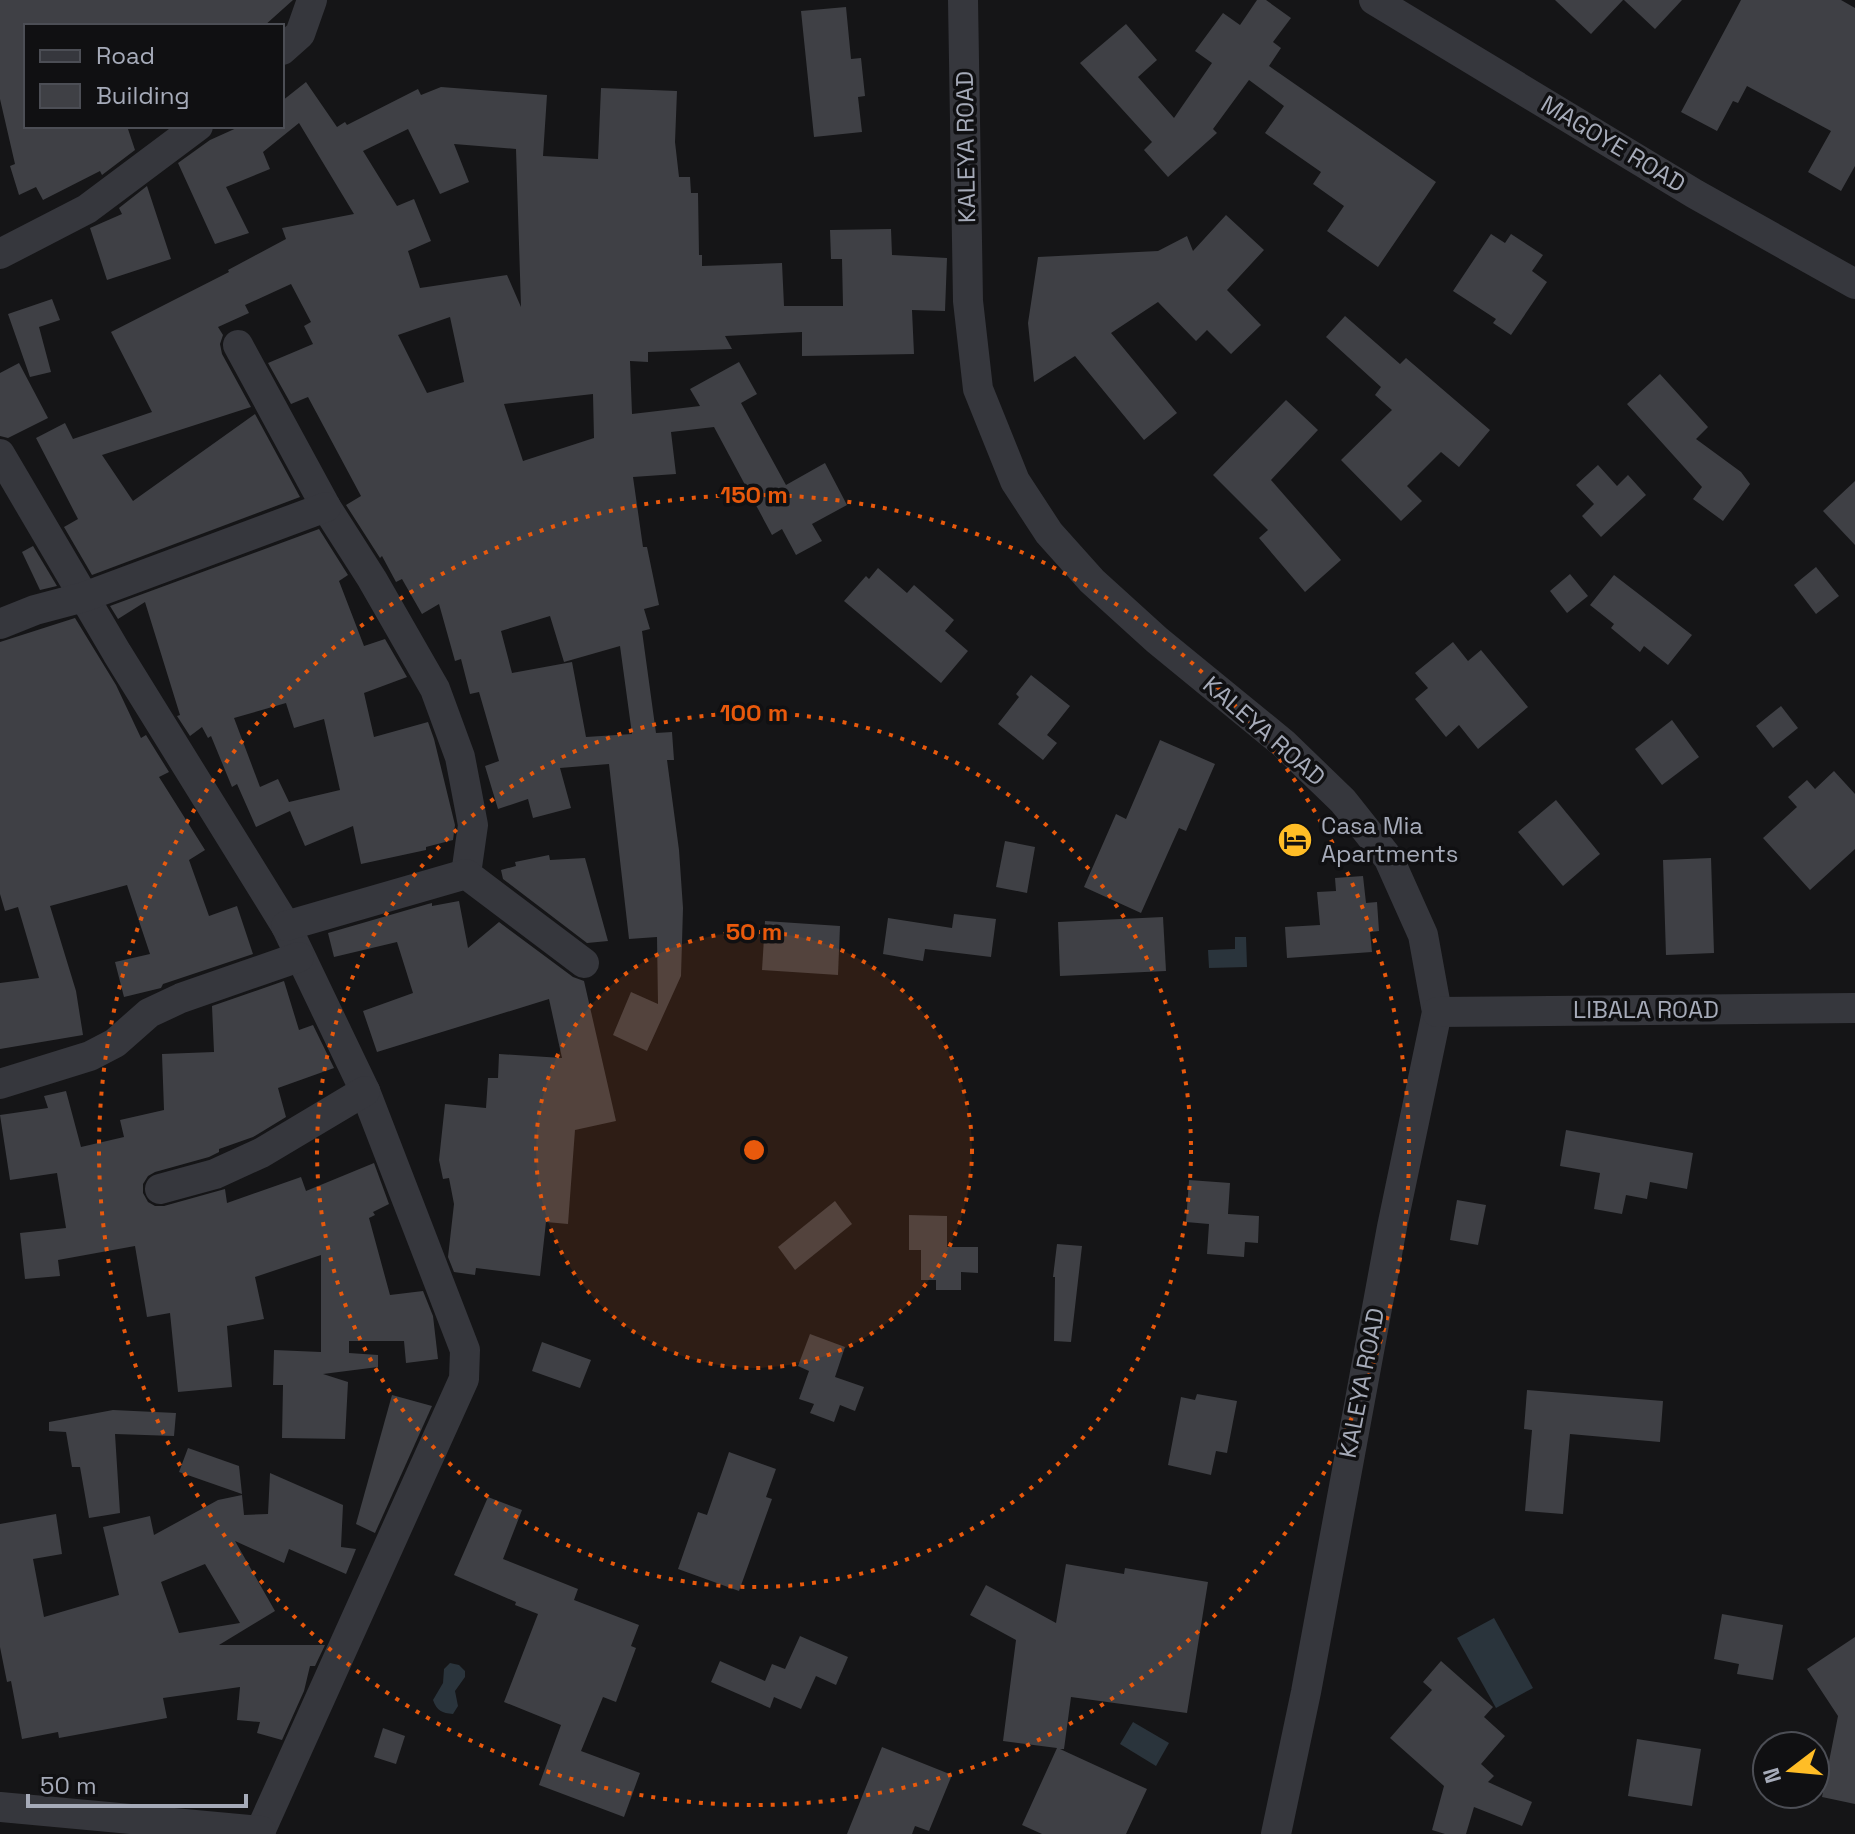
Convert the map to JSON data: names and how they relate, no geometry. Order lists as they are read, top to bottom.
{
  "streets": {
    "street": ["MAGOYE ROAD", "KALEYA ROAD", "LIBALA ROAD"]
  },
  "crossings": [
    ["KALEYA ROAD", "LIBALA ROAD"]
  ],
  "places": {
    "hotel": ["Casa Mia Apartments"]
  },
  "legend": ["Road", "Building"],
  "scale_bar": "50 m",
  "north": "left",
  "rings": ["150 m", "100 m", "50 m"]
}
